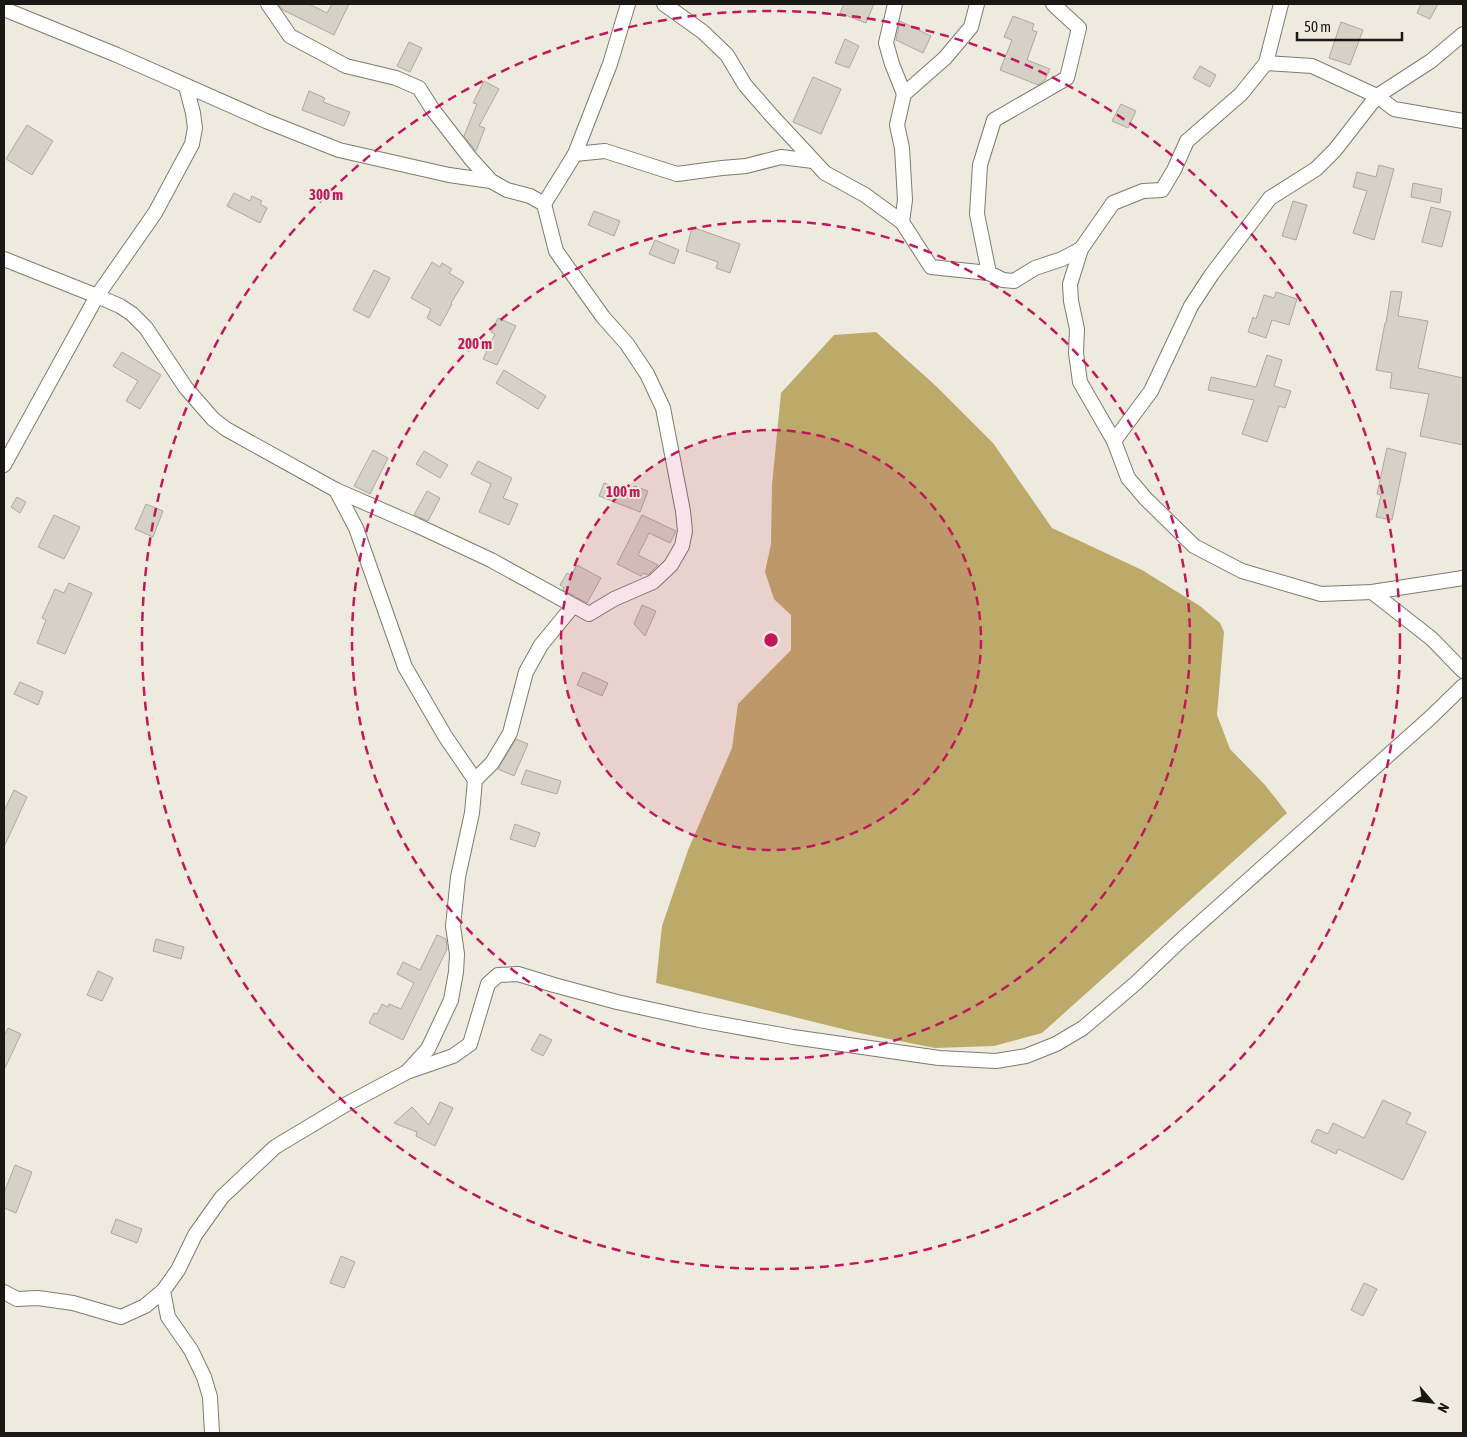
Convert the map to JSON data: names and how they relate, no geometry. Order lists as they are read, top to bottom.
{
  "scale_bar": "50 m",
  "north": "bottom right",
  "rings": ["300 m", "200 m", "100 m"]
}
